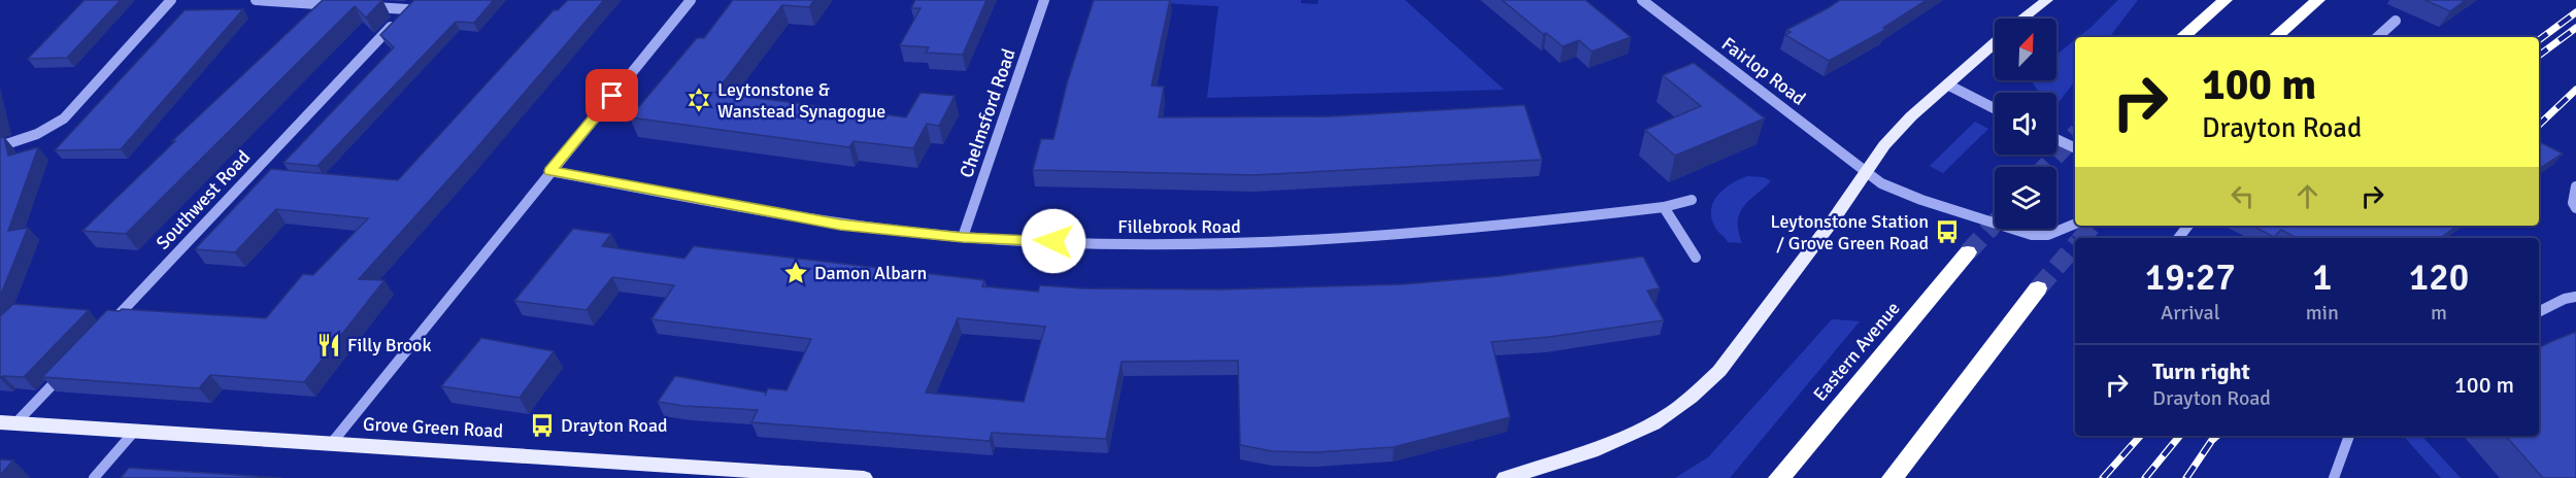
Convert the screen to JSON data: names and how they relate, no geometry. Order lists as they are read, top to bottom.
{
  "streets": {
    "highway": ["Eastern Avenue"],
    "main road": ["Grove Green Road"],
    "street": [
      "Fairlop Road",
      "Chelmsford Road",
      "Southwest Road",
      "Fillebrook Road"
    ]
  },
  "crossings": [
    ["Chelmsford Road", "Fillebrook Road"]
  ],
  "places": {
    "synagogue": ["Leytonstone & Wanstead Synagogue"],
    "bus stop": ["Leytonstone Station / Grove Green Road", "Drayton Road"],
    "place": ["Damon Albarn"],
    "restaurant": ["Filly Brook"]
  },
  "north": "top right",
  "page": {
    "turn": ["100 m", "Drayton Road"],
    "eta": [
      "19:27",
      "Arrival",
      "1",
      "min",
      "120",
      "m"
    ],
    "list": [
      {
        "name": "Turn right",
        "note": "Drayton Road",
        "value": "100 m"
      }
    ]
  }
}
